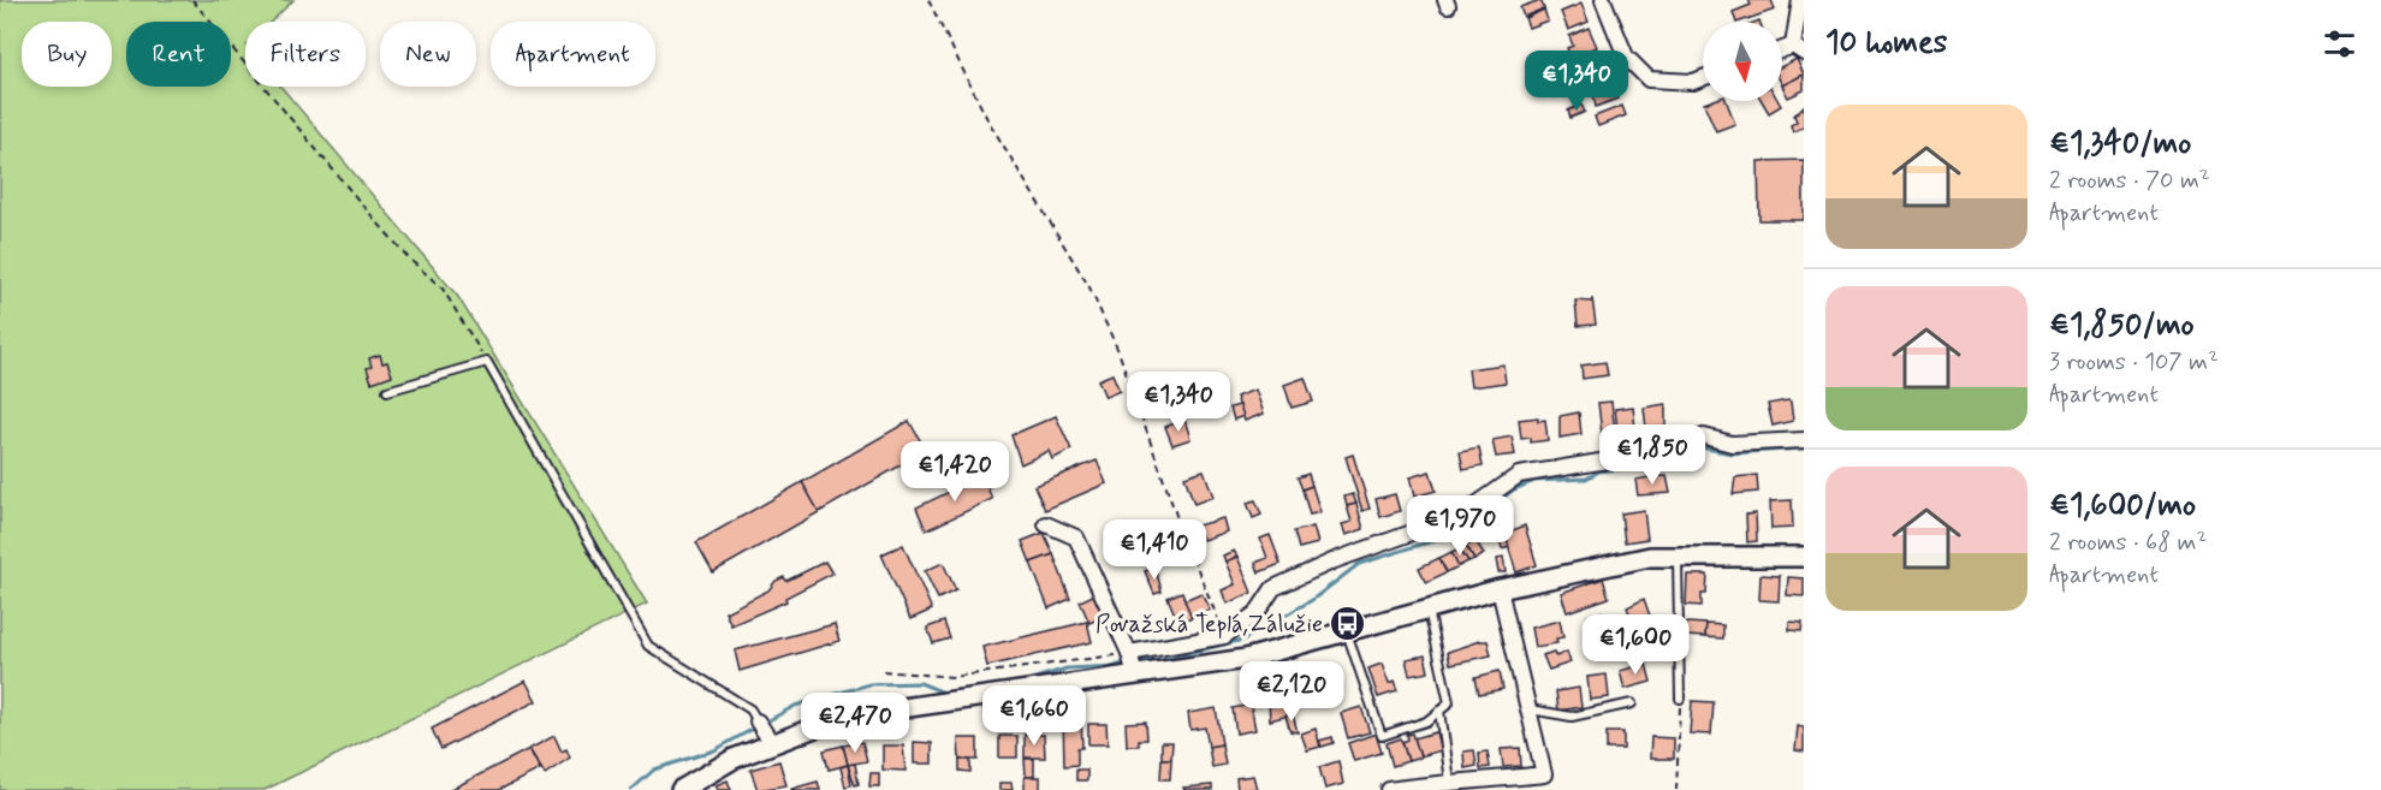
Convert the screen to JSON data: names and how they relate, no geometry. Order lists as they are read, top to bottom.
{
  "places": {
    "bus stop": ["Považská Teplá,Zálužie"]
  },
  "north": "bottom",
  "page": {
    "heading": "10 homes",
    "chip": [
      "Buy",
      "Rent",
      "Filters",
      "New",
      "Apartment"
    ],
    "price": [
      "€1,340",
      "€1,340",
      "€1,850",
      "€1,420",
      "€1,970",
      "€1,410",
      "€1,600",
      "€2,120",
      "€1,660",
      "€2,470"
    ],
    "list": [
      {
        "name": "€1,340/mo",
        "note": "2 rooms · 70 m² · Apartment"
      },
      {
        "name": "€1,850/mo",
        "note": "3 rooms · 107 m² · Apartment"
      },
      {
        "name": "€1,600/mo",
        "note": "2 rooms · 68 m² · Apartment"
      }
    ]
  }
}
